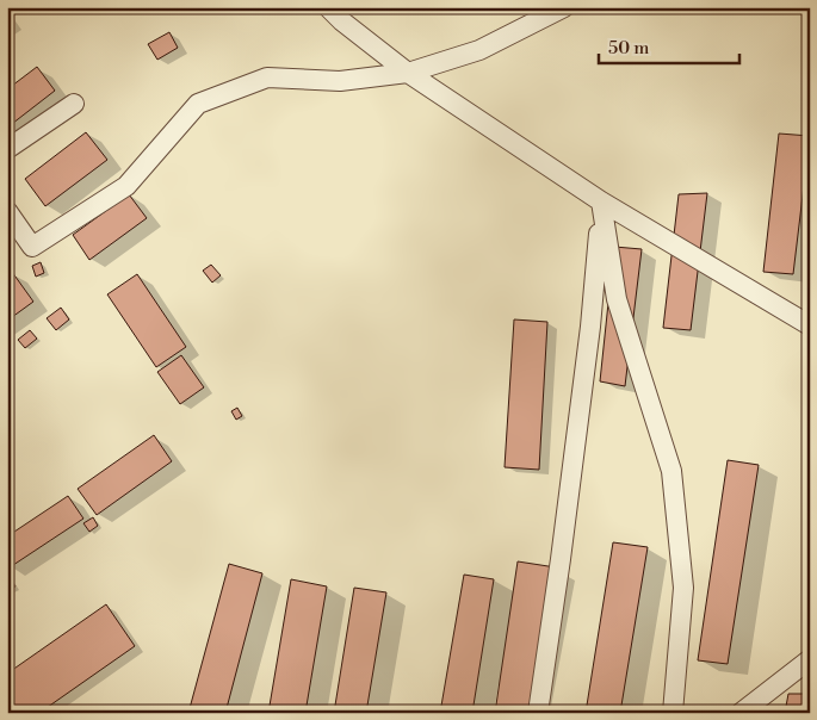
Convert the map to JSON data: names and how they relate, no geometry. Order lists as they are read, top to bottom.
{
  "scale_bar": "50 m"
}
